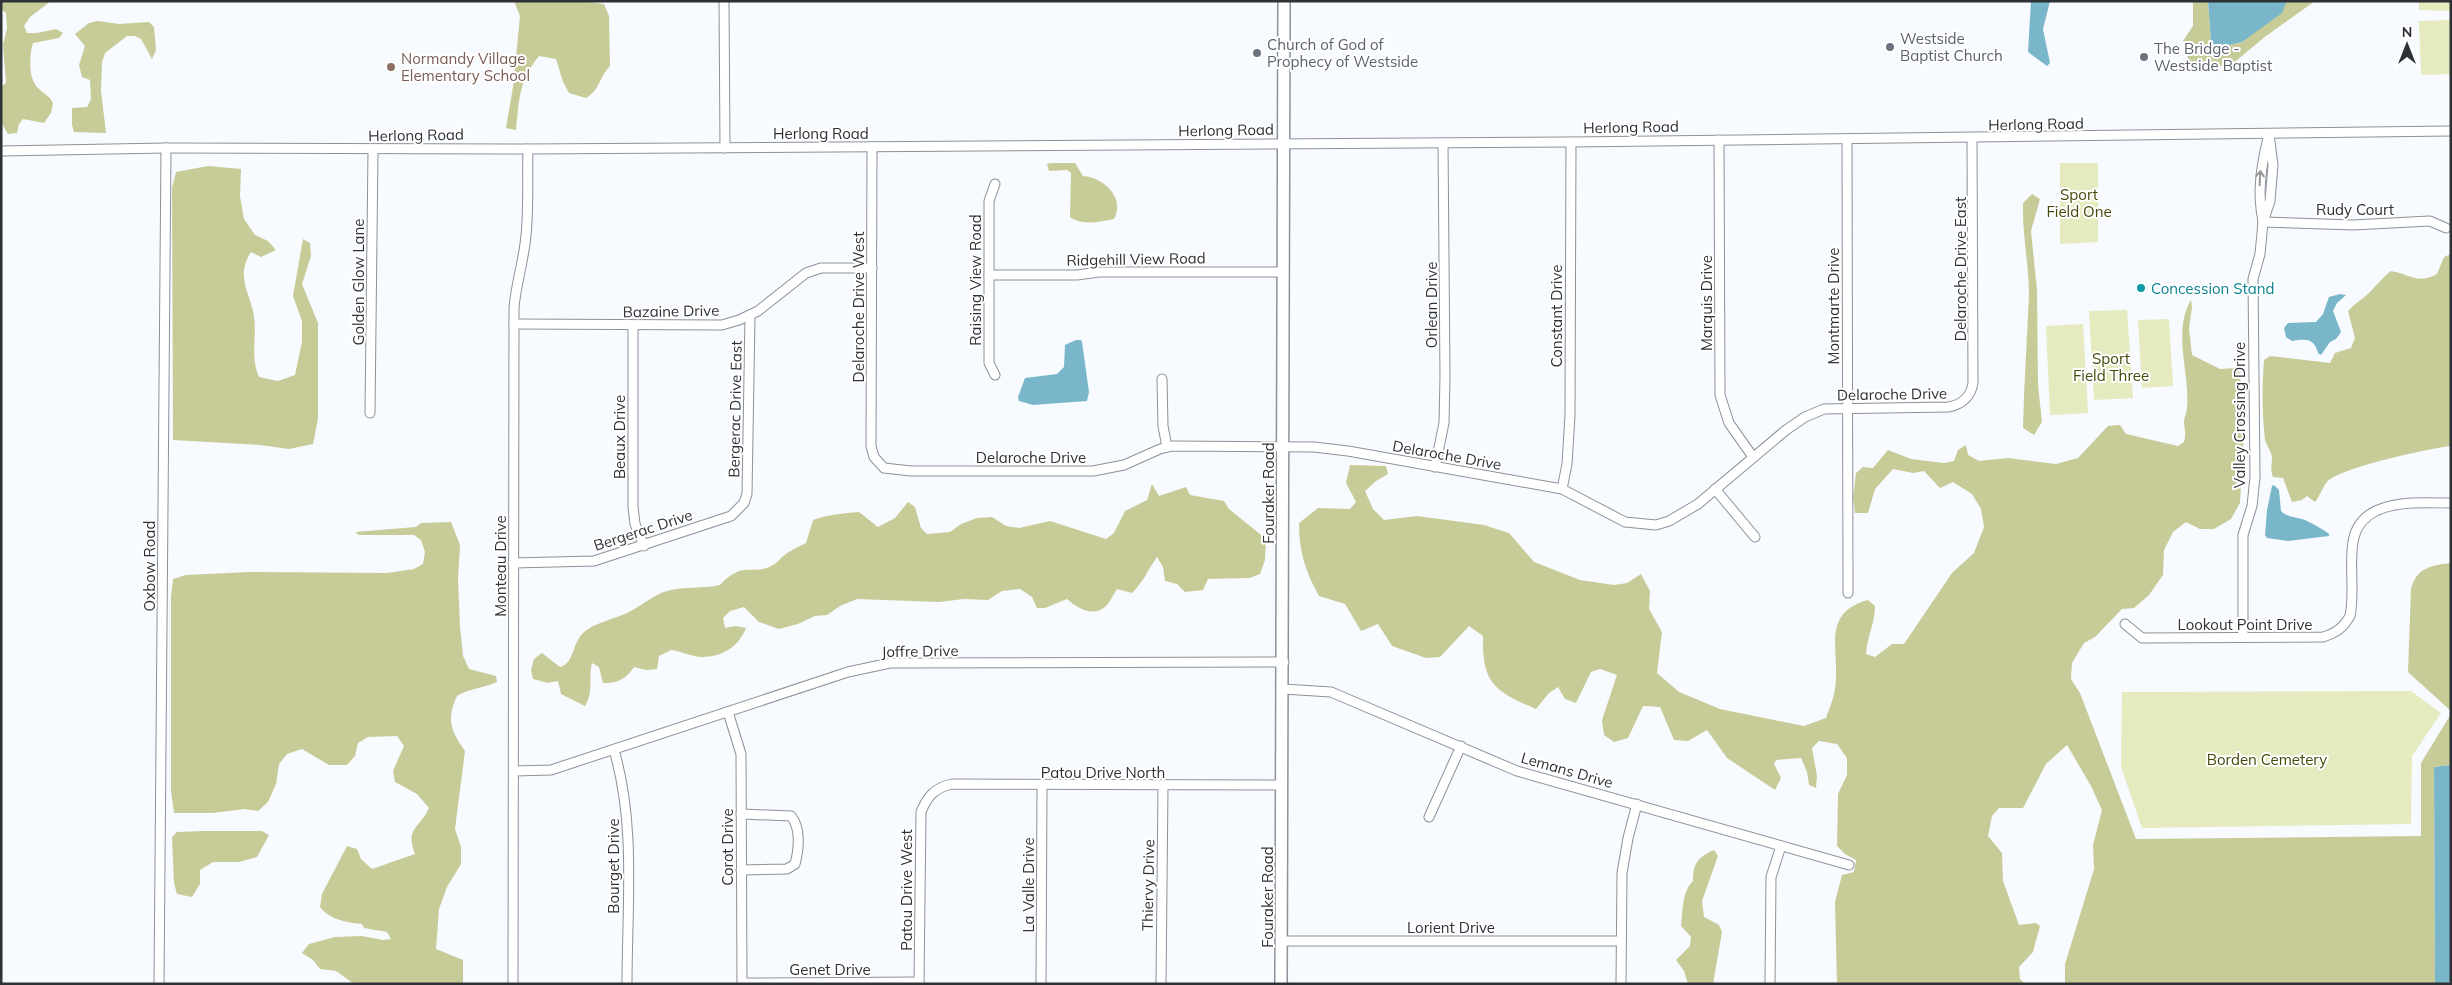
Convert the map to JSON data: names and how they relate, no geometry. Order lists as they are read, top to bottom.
{
  "streets": {
    "main road": ["Fouraker Road"],
    "street": [
      "Herlong Road",
      "Rudy Court",
      "Ridgehill View Road",
      "Delaroche Drive East",
      "Raising View Road",
      "Golden Glow Lane",
      "Marquis Drive",
      "Orlean Drive",
      "Montmarte Drive",
      "Delaroche Drive West",
      "Bazaine Drive",
      "Constant Drive",
      "Delaroche Drive",
      "Bergerac Drive East",
      "Valley Crossing Drive",
      "Beaux Drive",
      "Bergerac Drive",
      "Oxbow Road",
      "Monteau Drive",
      "Lookout Point Drive",
      "Joffre Drive",
      "Lemans Drive",
      "Patou Drive North",
      "Corot Drive",
      "Bourget Drive",
      "La Valle Drive",
      "Thiervy Drive",
      "Patou Drive West",
      "Lorient Drive",
      "Genet Drive"
    ]
  },
  "crossings": [
    ["Herlong Road", "Delaroche Drive East"],
    ["Herlong Road", "Golden Glow Lane"],
    ["Herlong Road", "Marquis Drive"],
    ["Herlong Road", "Orlean Drive"],
    ["Herlong Road", "Montmarte Drive"],
    ["Herlong Road", "Delaroche Drive West"],
    ["Herlong Road", "Constant Drive"],
    ["Herlong Road", "Valley Crossing Drive"],
    ["Herlong Road", "Fouraker Road"],
    ["Herlong Road", "Oxbow Road"],
    ["Herlong Road", "Monteau Drive"],
    ["Rudy Court", "Valley Crossing Drive"],
    ["Ridgehill View Road", "Raising View Road"],
    ["Ridgehill View Road", "Fouraker Road"],
    ["Delaroche Drive East", "Delaroche Drive"],
    ["Marquis Drive", "Delaroche Drive"],
    ["Orlean Drive", "Delaroche Drive"],
    ["Montmarte Drive", "Delaroche Drive"],
    ["Delaroche Drive West", "Bazaine Drive"],
    ["Delaroche Drive West", "Delaroche Drive"],
    ["Bazaine Drive", "Bergerac Drive East"],
    ["Bazaine Drive", "Beaux Drive"],
    ["Bazaine Drive", "Monteau Drive"],
    ["Constant Drive", "Delaroche Drive"],
    ["Delaroche Drive", "Fouraker Road"],
    ["Bergerac Drive East", "Bergerac Drive"],
    ["Valley Crossing Drive", "Lookout Point Drive"],
    ["Beaux Drive", "Bergerac Drive"],
    ["Fouraker Road", "Joffre Drive"],
    ["Fouraker Road", "Lemans Drive"],
    ["Fouraker Road", "Patou Drive North"],
    ["Fouraker Road", "Lorient Drive"],
    ["Bergerac Drive", "Monteau Drive"],
    ["Monteau Drive", "Joffre Drive"],
    ["Joffre Drive", "Corot Drive"],
    ["Joffre Drive", "Bourget Drive"],
    ["Patou Drive North", "La Valle Drive"],
    ["Patou Drive North", "Thiervy Drive"],
    ["Patou Drive North", "Patou Drive West"],
    ["Corot Drive", "Genet Drive"],
    ["Patou Drive West", "Genet Drive"]
  ],
  "parks": ["Sport Field One", "Sport Field Three", "Borden Cemetery"],
  "places": [
    "Westside Baptist Church",
    "Church of God of Prophecy of Westside",
    "The Bridge - Westside Baptist",
    "Normandy Village Elementary School",
    "Concession Stand"
  ],
  "north": "top"
}
